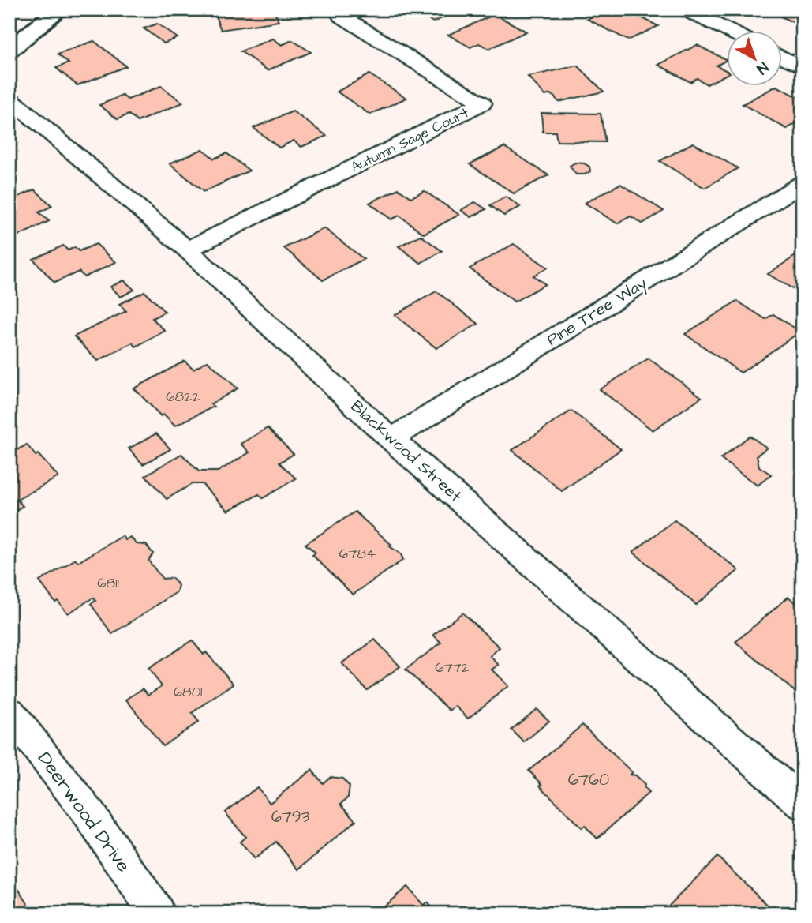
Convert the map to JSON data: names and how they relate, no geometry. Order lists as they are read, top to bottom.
{
  "streets": {
    "street": [
      "Autumn Sage Court",
      "Pine Tree Way",
      "Blackwood Street",
      "Deerwood Drive"
    ]
  },
  "crossings": [
    ["Autumn Sage Court", "Blackwood Street"],
    ["Pine Tree Way", "Blackwood Street"]
  ],
  "house_numbers": [
    "6822",
    "6784",
    "6811",
    "6772",
    "6801",
    "6760",
    "6793"
  ],
  "north": "bottom right"
}
